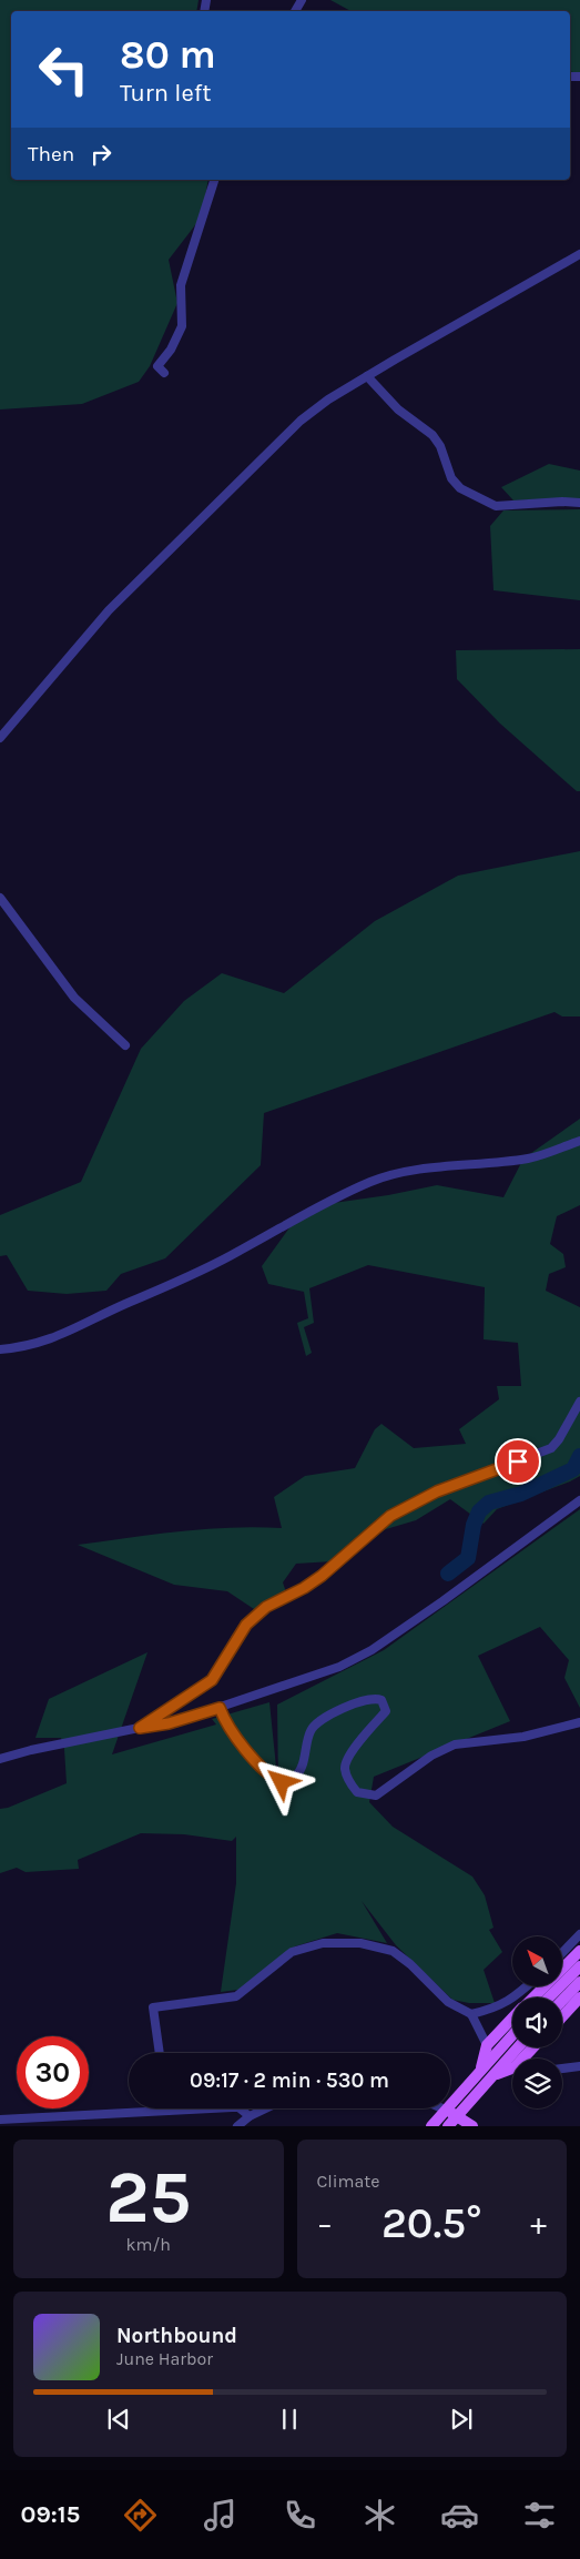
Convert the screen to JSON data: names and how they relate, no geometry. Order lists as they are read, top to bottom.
{
  "north": "top left",
  "page": {
    "turn": ["80 m", "Turn left"],
    "then": "Then",
    "limit": "30",
    "trip": "09:17 · 2 min · 530 m",
    "tile": [
      ["25", "km/h"],
      "Climate"
    ],
    "heat": ["−", "20.5°", "+"],
    "song": ["Northbound", "June Harbor"],
    "tabs": "09:15"
  }
}
